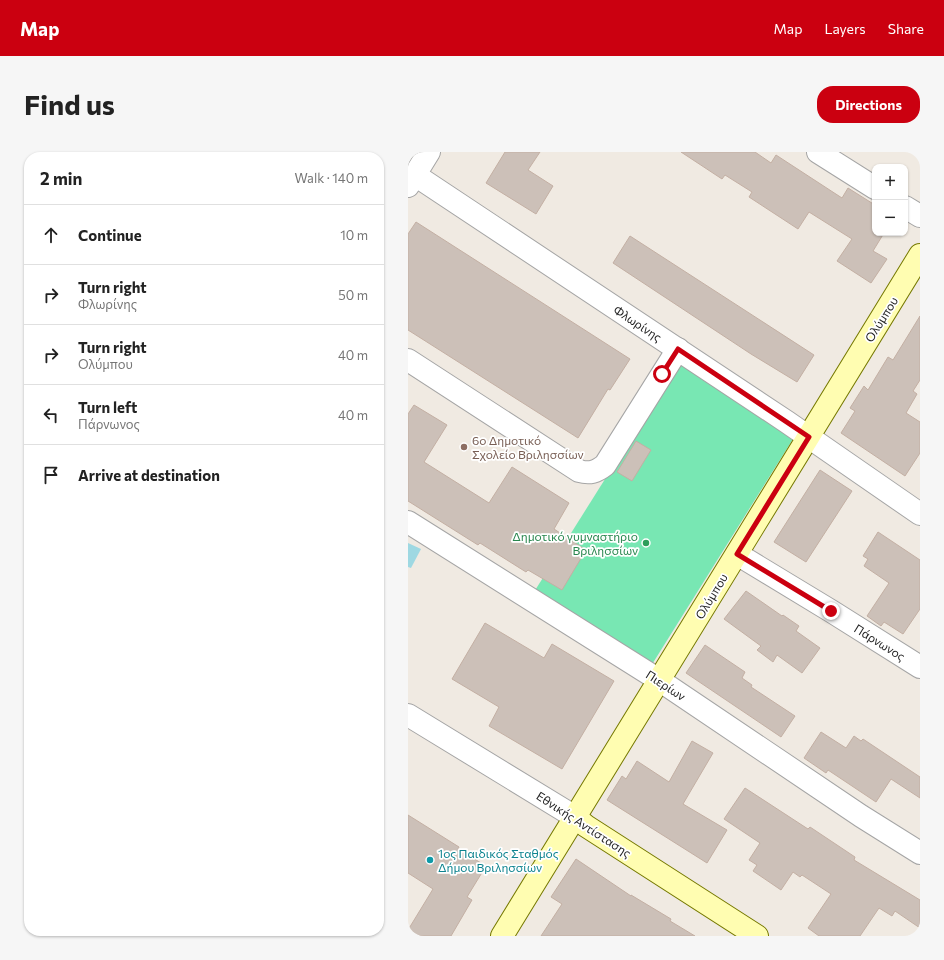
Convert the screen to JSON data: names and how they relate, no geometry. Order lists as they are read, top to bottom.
{
  "streets": {
    "street": [
      "Ολύμπου",
      "Φλωρίνης",
      "Πάρνωνος",
      "Πιερίων",
      "Εθνικής Αντίστασης"
    ]
  },
  "crossings": [
    ["Ολύμπου", "Φλωρίνης"],
    ["Ολύμπου", "Πάρνωνος"],
    ["Ολύμπου", "Πιερίων"],
    ["Ολύμπου", "Εθνικής Αντίστασης"]
  ],
  "places": ["6ο Δημοτικό Σχολείο Βριλησσίων", "Δημοτικό γυμναστήριο Βριλησσίων", "1ος Παιδικός Σταθμός Δήμου Βριλησσίων"],
  "page": {
    "header": "Map",
    "nav": ["Map", "Layers", "Share"],
    "buttons": "Directions",
    "title": "Find us",
    "heading": ["2 min", "Walk · 140 m"],
    "map_buttons": ["+", "−"],
    "list": [
      ["Continue", "10 m"],
      ["Turn right", "Φλωρίνης", "50 m"],
      ["Turn right", "Ολύμπου", "40 m"],
      ["Turn left", "Πάρνωνος", "40 m"],
      "Arrive at destination"
    ]
  }
}
